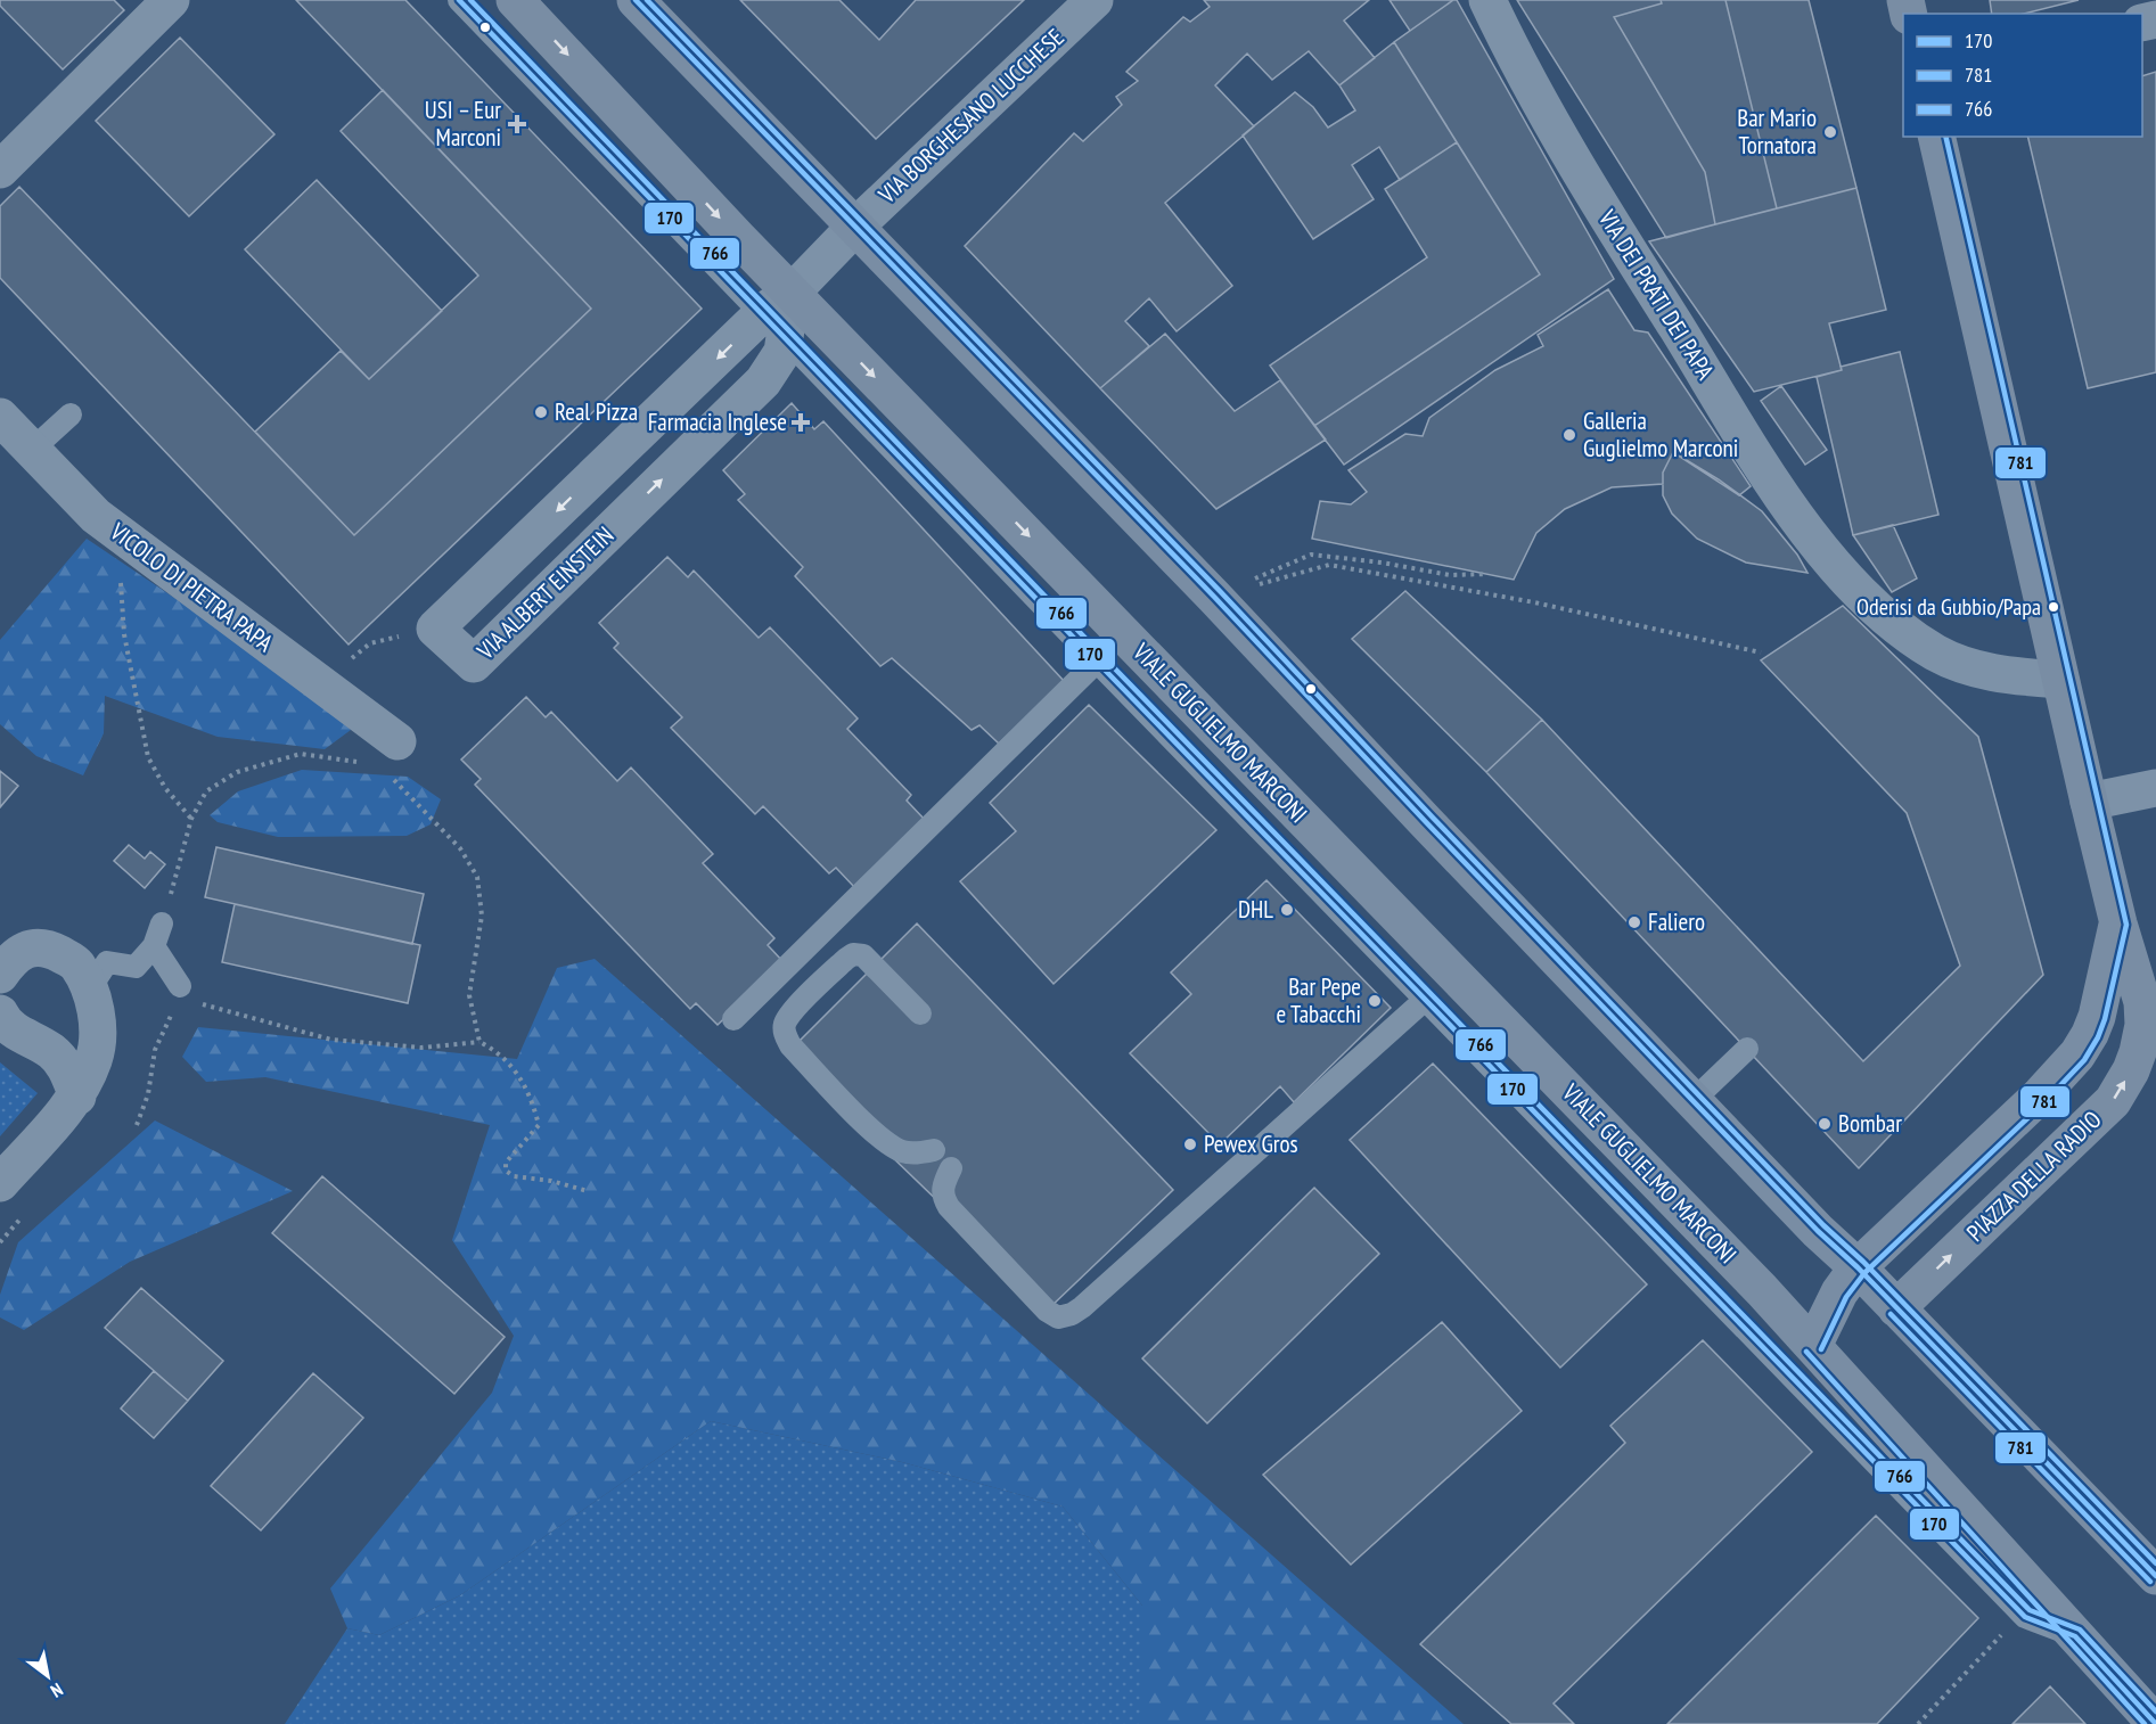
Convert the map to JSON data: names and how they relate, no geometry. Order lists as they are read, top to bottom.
{
  "streets": {
    "main road": ["VIALE GUGLIELMO MARCONI", "PIAZZA DELLA RADIO"],
    "street": [
      "VIA BORGHESANO LUCCHESE",
      "VIA DEI PRATI DEI PAPA",
      "VICOLO DI PIETRA PAPA",
      "VIA ALBERT EINSTEIN"
    ]
  },
  "crossings": [
    ["VIA BORGHESANO LUCCHESE", "VIA ALBERT EINSTEIN"],
    ["VIA BORGHESANO LUCCHESE", "VIALE GUGLIELMO MARCONI"],
    ["VIA DEI PRATI DEI PAPA", "PIAZZA DELLA RADIO"],
    ["VIA ALBERT EINSTEIN", "VIALE GUGLIELMO MARCONI"]
  ],
  "places": {
    "health": ["USI – Eur Marconi", "Farmacia Inglese"],
    "other": [
      "Bar Mario Tornatora",
      "Real Pizza",
      "Galleria Guglielmo Marconi",
      "Oderisi da Gubbio/Papa",
      "DHL",
      "Faliero",
      "Bar Pepe e Tabacchi",
      "Bombar",
      "Pewex Gros"
    ]
  },
  "lines": ["transit line 170", "transit line 766", "transit line 781"],
  "legend": ["170", "781", "766"],
  "north": "bottom right"
}
